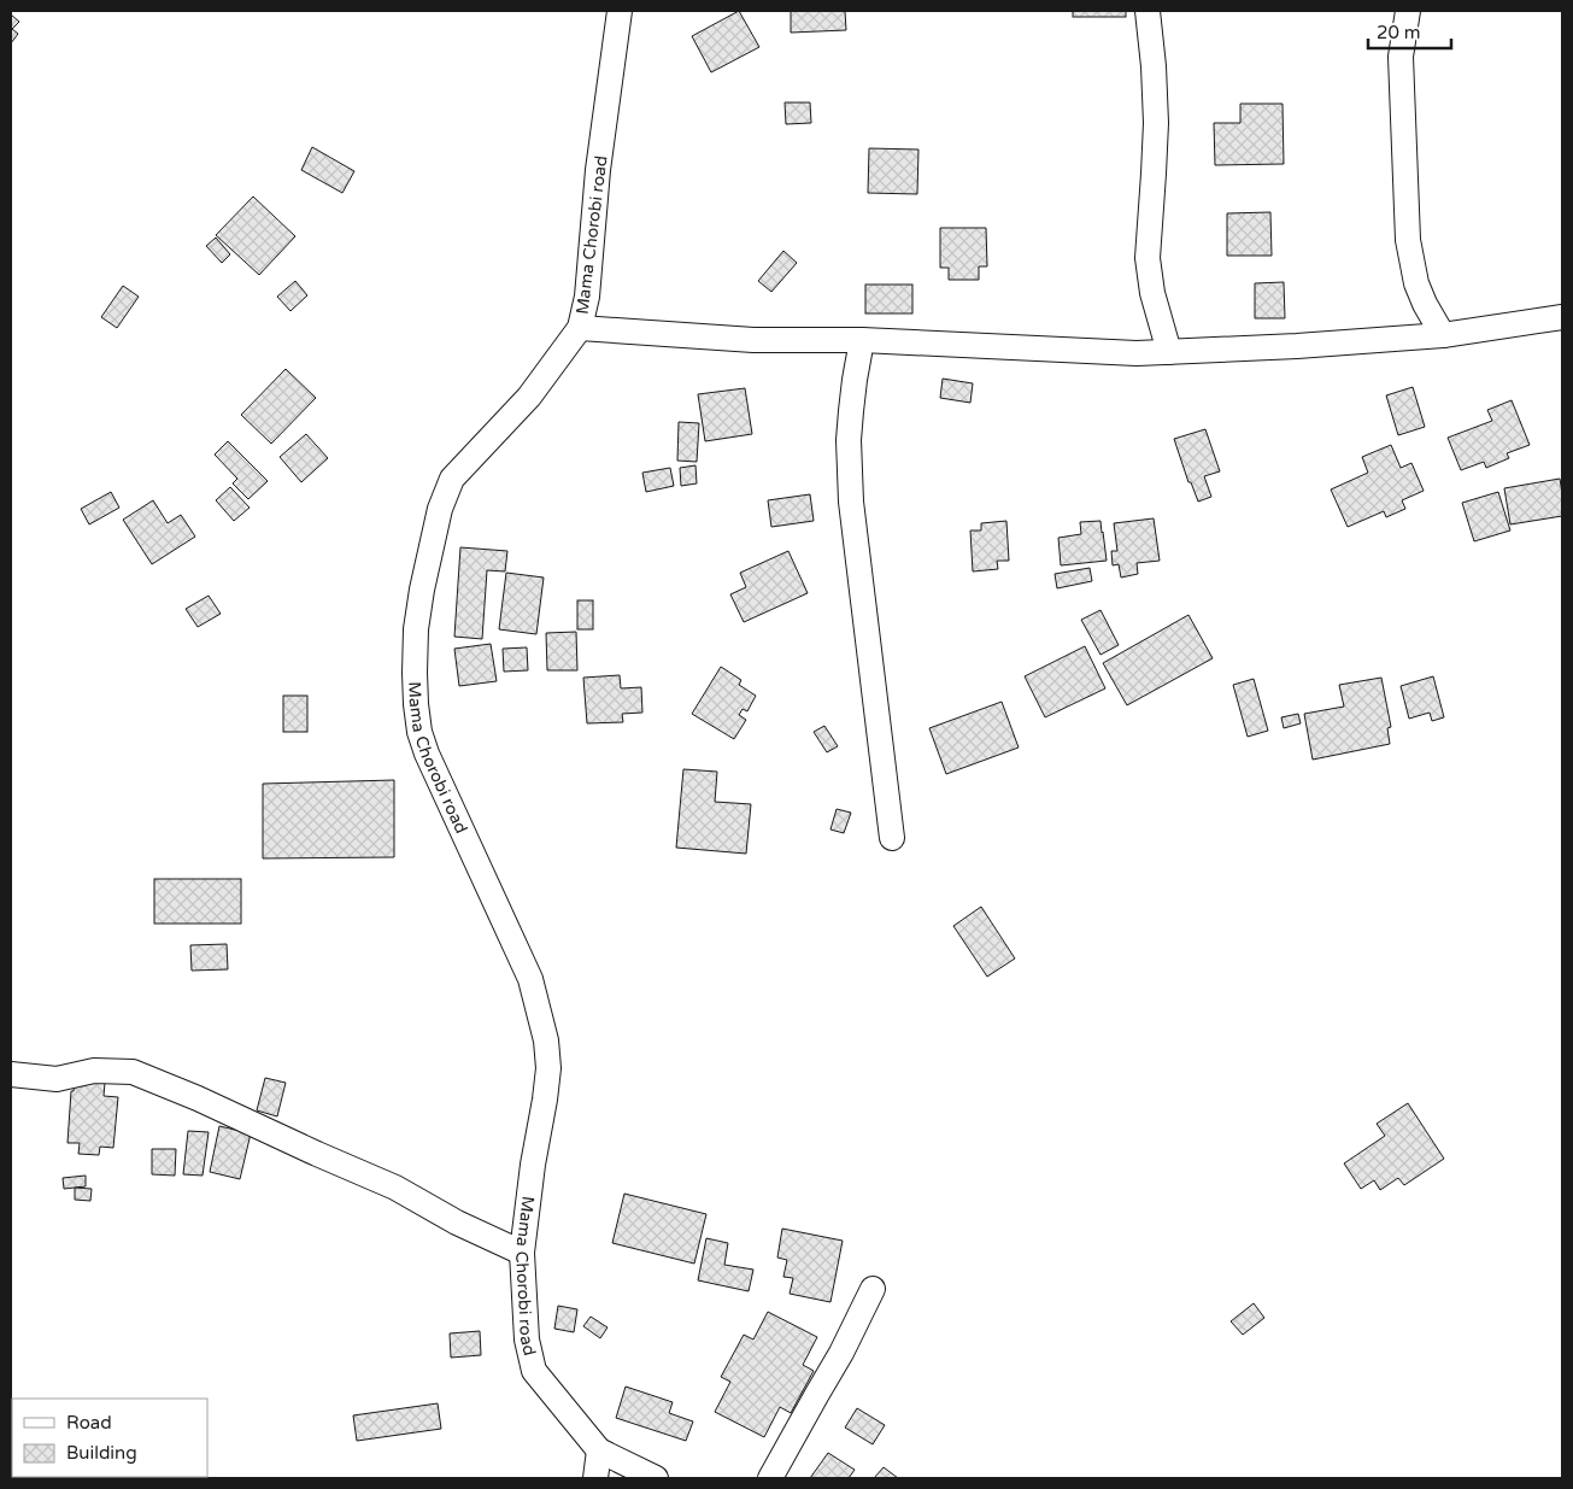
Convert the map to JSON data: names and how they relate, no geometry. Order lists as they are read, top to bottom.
{
  "streets": {
    "street": ["Mama Chorobi road"]
  },
  "legend": ["Road", "Building"],
  "scale_bar": "20 m"
}
